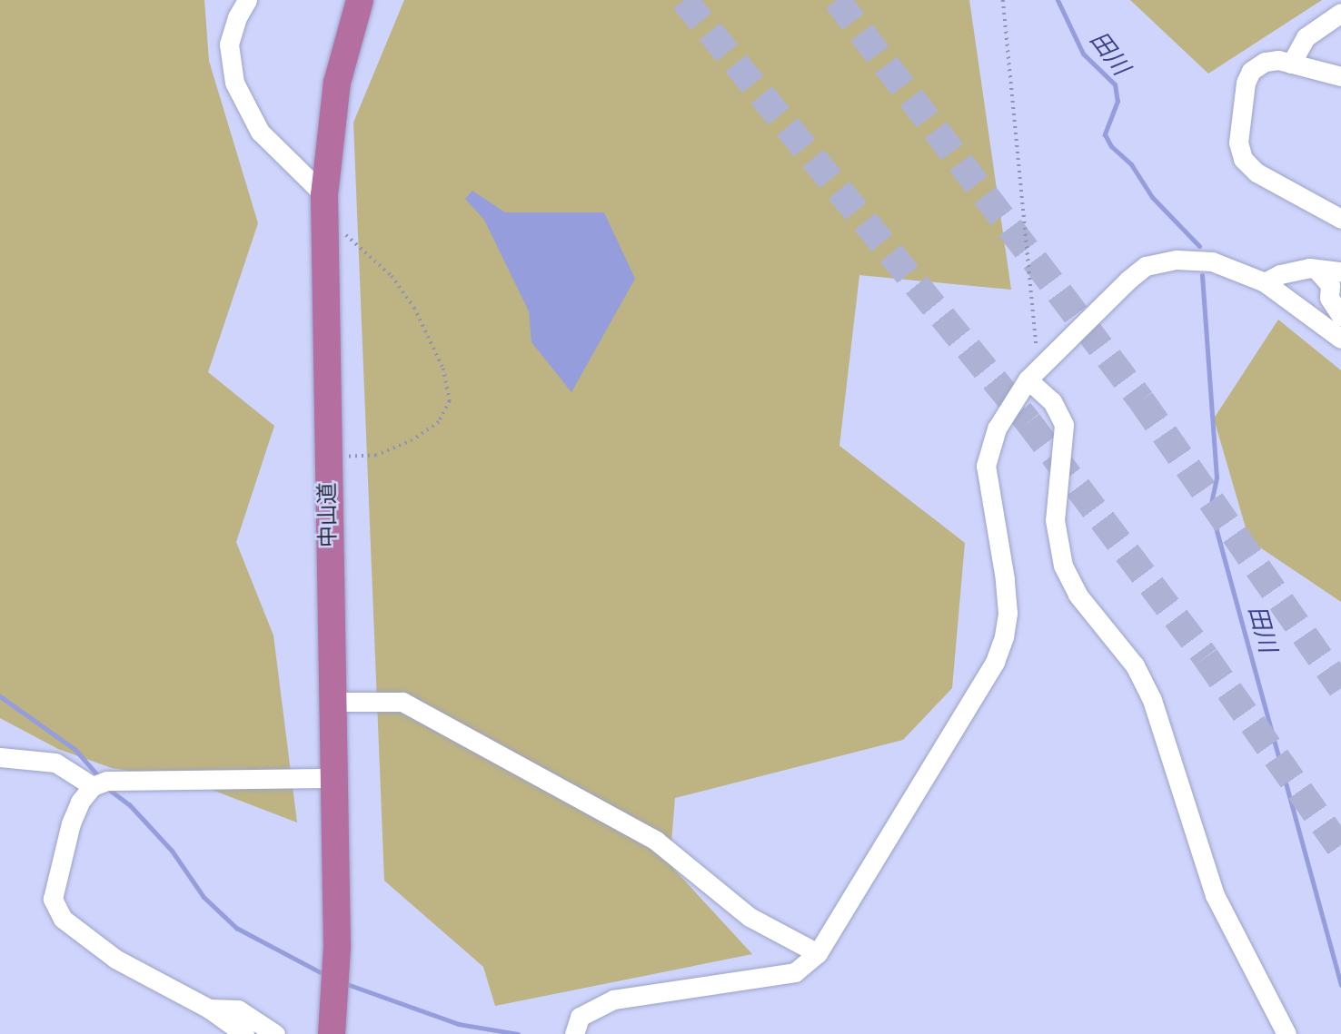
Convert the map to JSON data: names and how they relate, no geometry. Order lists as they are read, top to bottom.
{
  "streets": {
    "highway": ["中山道"]
  },
  "water": ["田川"]
}
